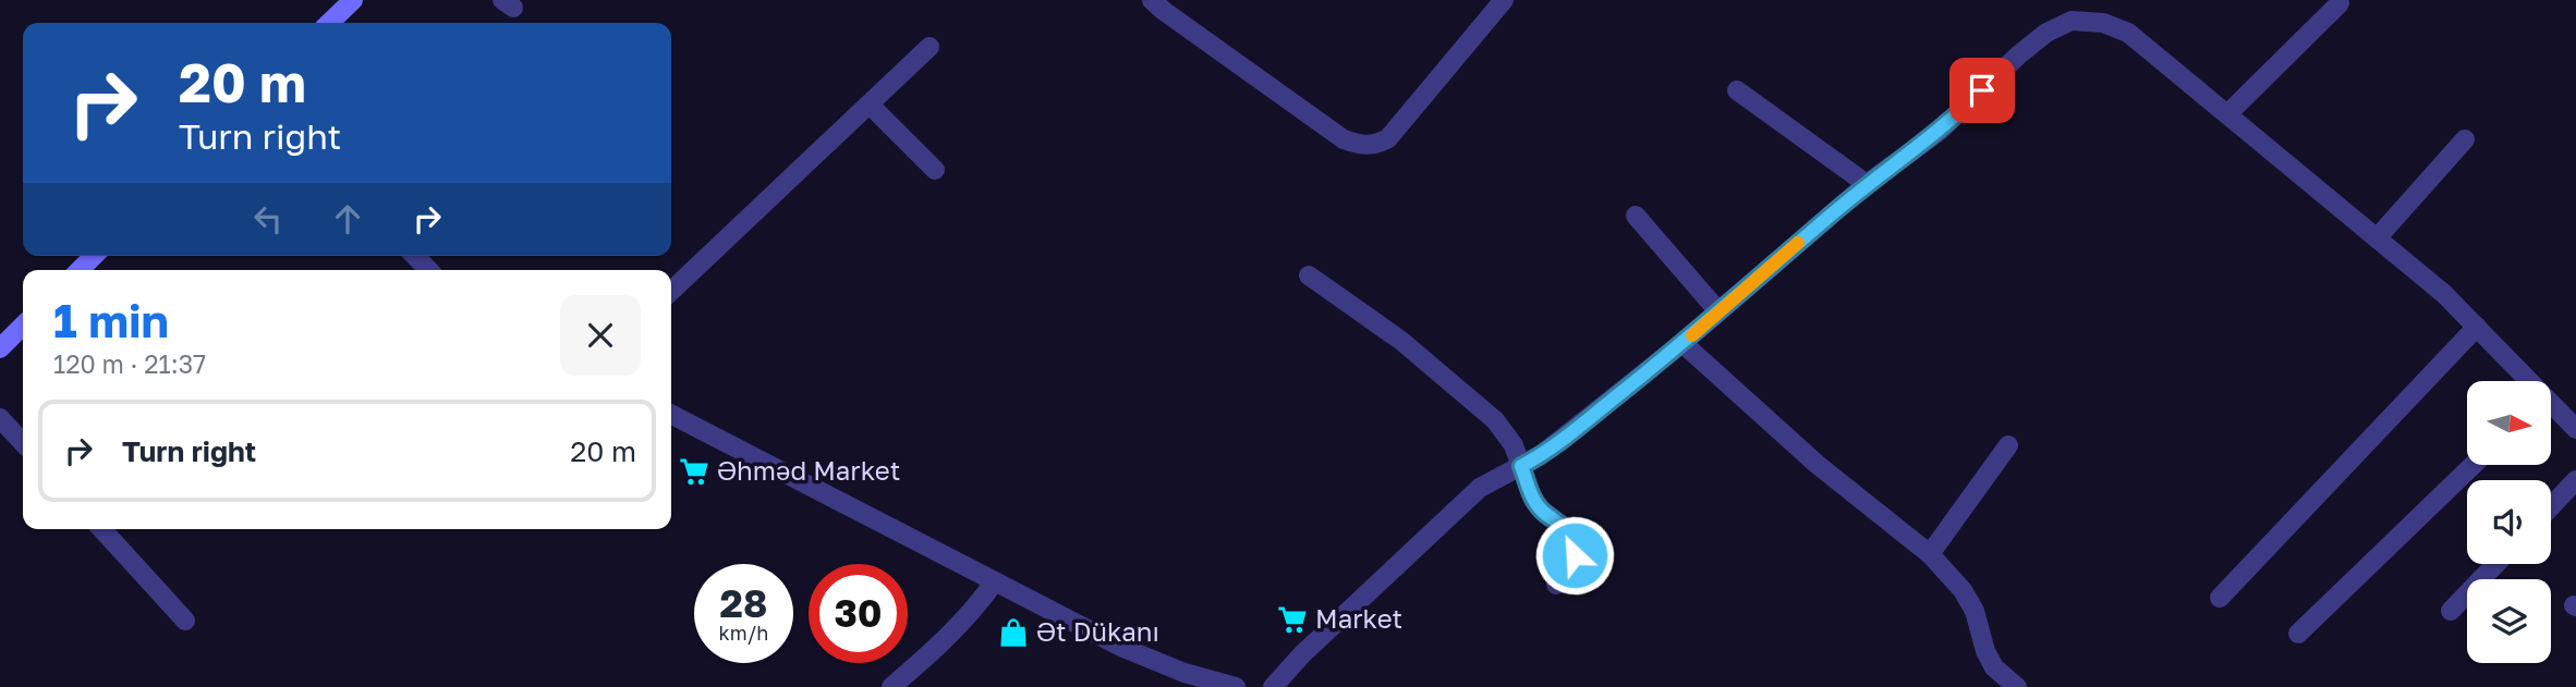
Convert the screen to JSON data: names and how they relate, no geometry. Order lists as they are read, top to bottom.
{
  "places": {
    "supermarket": ["Əhməd Market", "Market"],
    "shop": ["Ət Dükanı"]
  },
  "north": "right",
  "page": {
    "turn": ["20 m", "Turn right"],
    "heading": ["1 min", "120 m · 21:37"],
    "list": [
      {
        "name": "Turn right",
        "value": "20 m"
      }
    ],
    "speed": "28 km/h",
    "limit": "30"
  }
}
